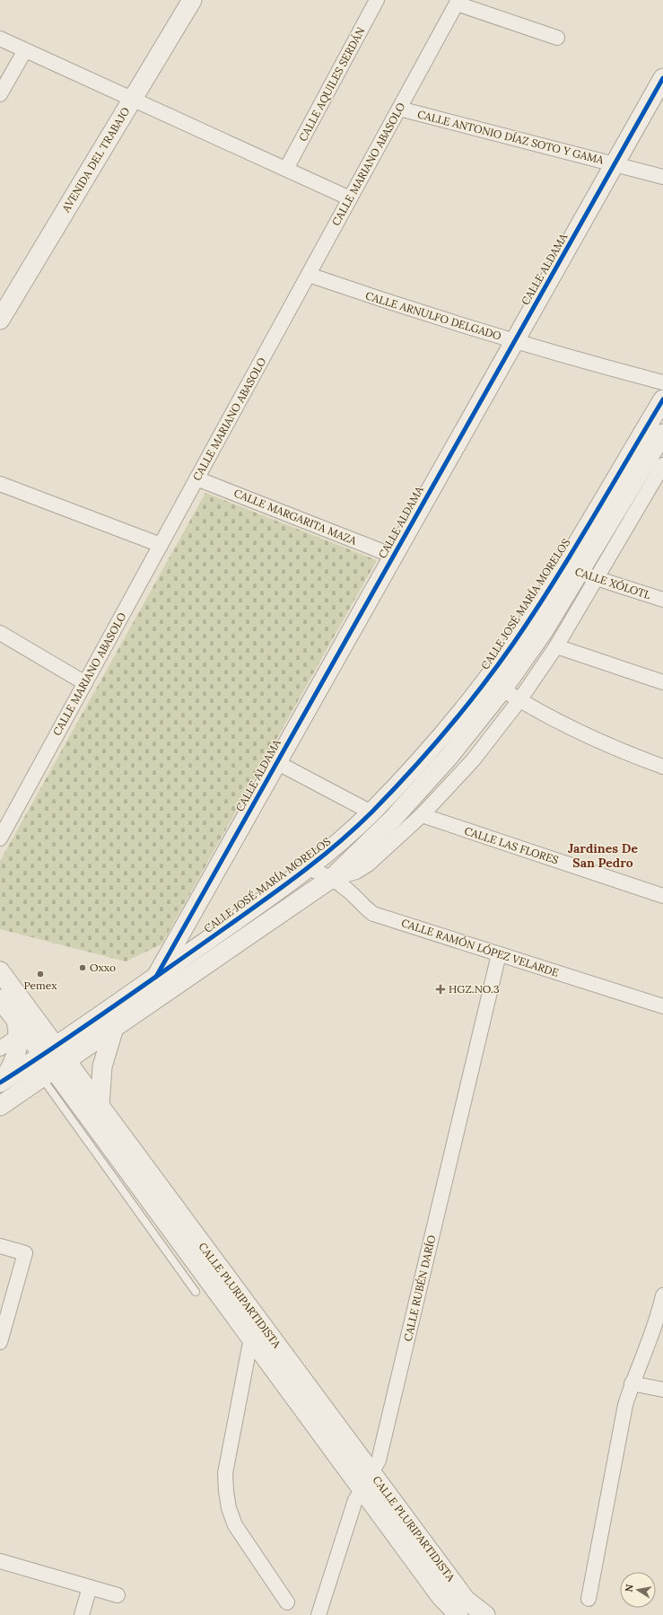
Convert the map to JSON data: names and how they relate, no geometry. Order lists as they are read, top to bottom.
{
  "streets": {
    "street": [
      "CALLE AQUILES SERDÁN",
      "CALLE ANTONIO DÍAZ SOTO Y GAMA",
      "AVENIDA DEL TRABAJO",
      "CALLE MARIANO ABASOLO",
      "CALLE ALDAMA",
      "CALLE ARNULFO DELGADO",
      "CALLE MARGARITA MAZA",
      "CALLE XÓLOTL",
      "CALLE JOSÉ MARÍA MORELOS",
      "CALLE LAS FLORES",
      "CALLE RAMÓN LÓPEZ VELARDE",
      "CALLE RUBÉN DARÍO",
      "CALLE PLURIPARTIDISTA"
    ]
  },
  "crossings": [
    ["CALLE ANTONIO DÍAZ SOTO Y GAMA", "CALLE MARIANO ABASOLO"],
    ["CALLE ANTONIO DÍAZ SOTO Y GAMA", "CALLE ALDAMA"],
    ["CALLE MARIANO ABASOLO", "CALLE ARNULFO DELGADO"],
    ["CALLE MARIANO ABASOLO", "CALLE MARGARITA MAZA"],
    ["CALLE ALDAMA", "CALLE ARNULFO DELGADO"],
    ["CALLE ALDAMA", "CALLE MARGARITA MAZA"],
    ["CALLE ALDAMA", "CALLE JOSÉ MARÍA MORELOS"],
    ["CALLE XÓLOTL", "CALLE JOSÉ MARÍA MORELOS"],
    ["CALLE JOSÉ MARÍA MORELOS", "CALLE RAMÓN LÓPEZ VELARDE"],
    ["CALLE JOSÉ MARÍA MORELOS", "CALLE PLURIPARTIDISTA"],
    ["CALLE RAMÓN LÓPEZ VELARDE", "CALLE RUBÉN DARÍO"],
    ["CALLE RUBÉN DARÍO", "CALLE PLURIPARTIDISTA"]
  ],
  "districts": ["Jardines De San Pedro"],
  "places": {
    "other": ["Oxxo", "Pemex"],
    "health": ["HGZ.NO.3"]
  },
  "north": "left"
}
